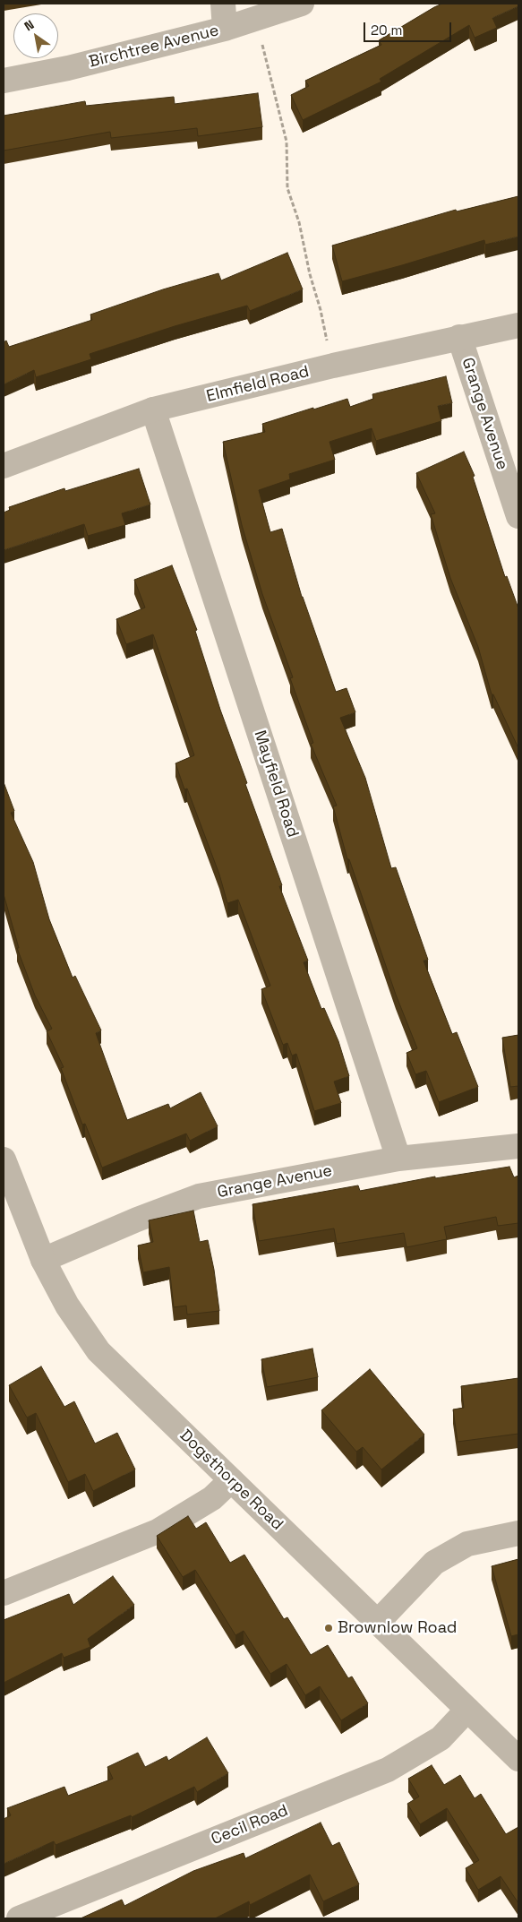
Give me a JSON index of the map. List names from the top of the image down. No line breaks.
{"streets":{"street":["Birchtree Avenue","Elmfield Road","Grange Avenue","Mayfield Road","Dogsthorpe Road","Cecil Road"]},"crossings":[["Elmfield Road","Grange Avenue"],["Elmfield Road","Mayfield Road"],["Grange Avenue","Mayfield Road"],["Grange Avenue","Dogsthorpe Road"],["Dogsthorpe Road","Cecil Road"]],"places":["Brownlow Road"],"scale_bar":"20 m","north":"top left"}
